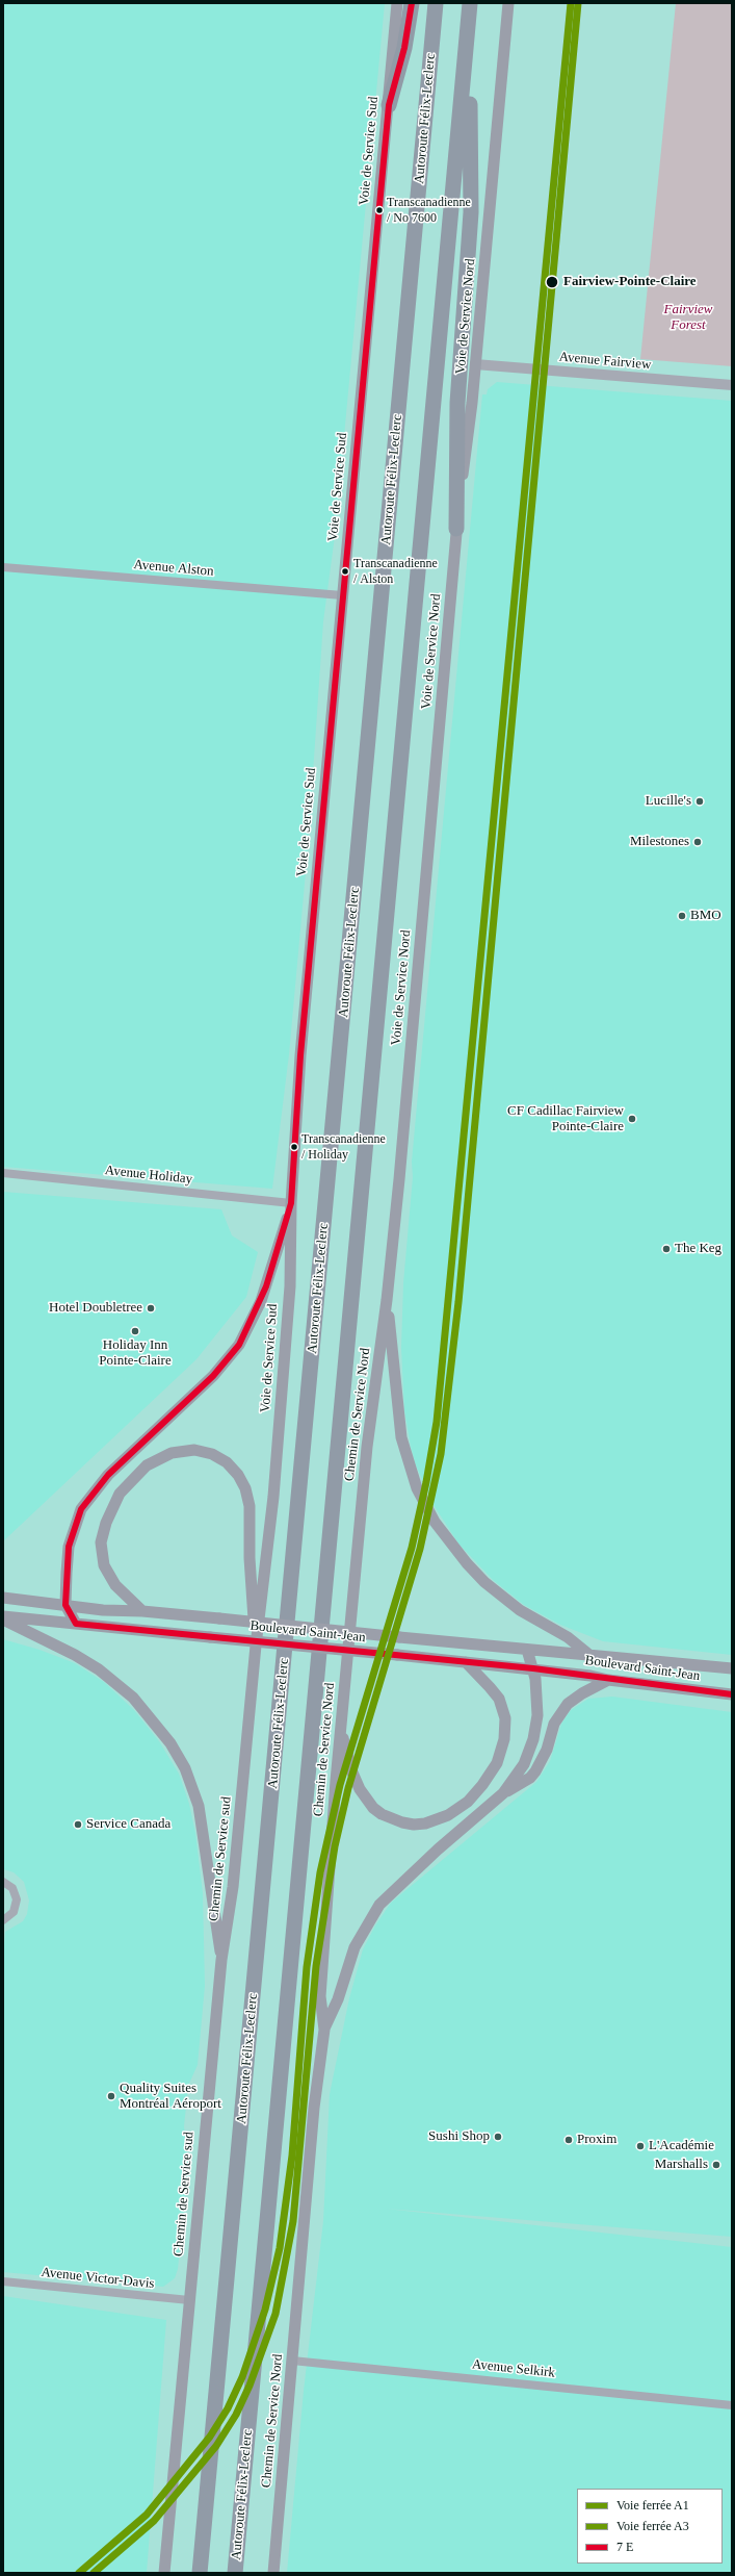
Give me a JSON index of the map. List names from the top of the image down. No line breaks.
{"streets":{"highway":["Autoroute Félix-Leclerc"],"main road":["Voie de Service Sud","Voie de Service Nord","Chemin de Service Nord","Boulevard Saint-Jean","Chemin de Service sud"],"street":["Avenue Fairview","Avenue Alston","Avenue Holiday","Avenue Victor-Davis","Avenue Selkirk"]},"crossings":[["Voie de Service Sud","Avenue Alston"],["Voie de Service Sud","Avenue Holiday"],["Voie de Service Sud","Chemin de Service sud"],["Voie de Service Nord","Avenue Fairview"],["Voie de Service Nord","Chemin de Service Nord"],["Chemin de Service Nord","Avenue Selkirk"],["Chemin de Service sud","Avenue Victor-Davis"]],"parks":["Fairview Forest"],"places":["Transcanadienne / No 7600","Fairview-Pointe-Claire","Transcanadienne / Alston","Lucille's","Milestones","BMO","CF Cadillac Fairview Pointe-Claire","Transcanadienne / Holiday","The Keg","Hotel Doubletree","Holiday Inn Pointe-Claire","Service Canada","Quality Suites Montréal Aéroport","Sushi Shop","Proxim","L'Académie","Marshalls"],"lines":["rail line A1","rail line A3"],"legend":["Voie ferrée A1","Voie ferrée A3","7 E"]}
